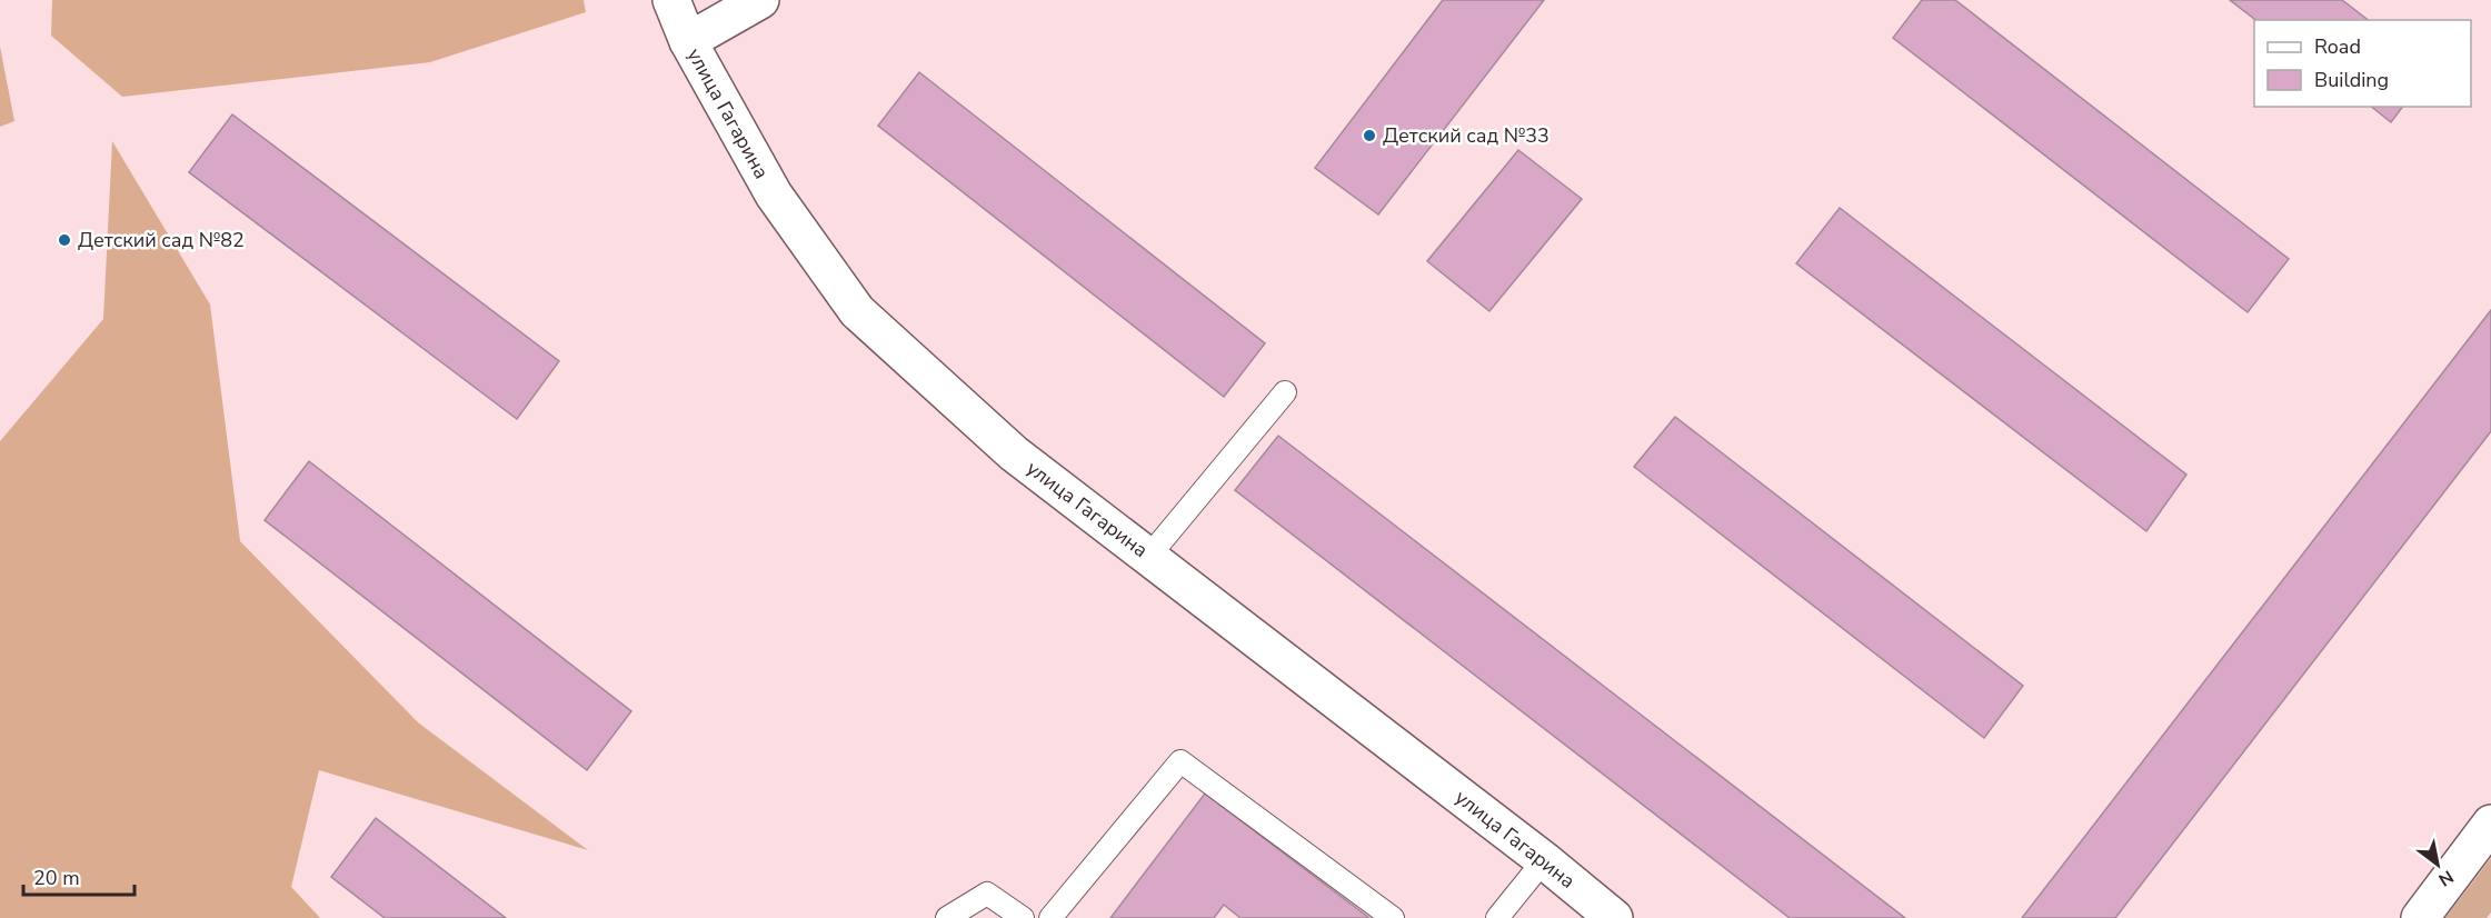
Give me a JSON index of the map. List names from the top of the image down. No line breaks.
{"streets":{"street":["улица Гагарина"]},"places":["Детский сад №33","Детский сад №82"],"legend":["Road","Building"],"scale_bar":"20 m","north":"bottom right"}
